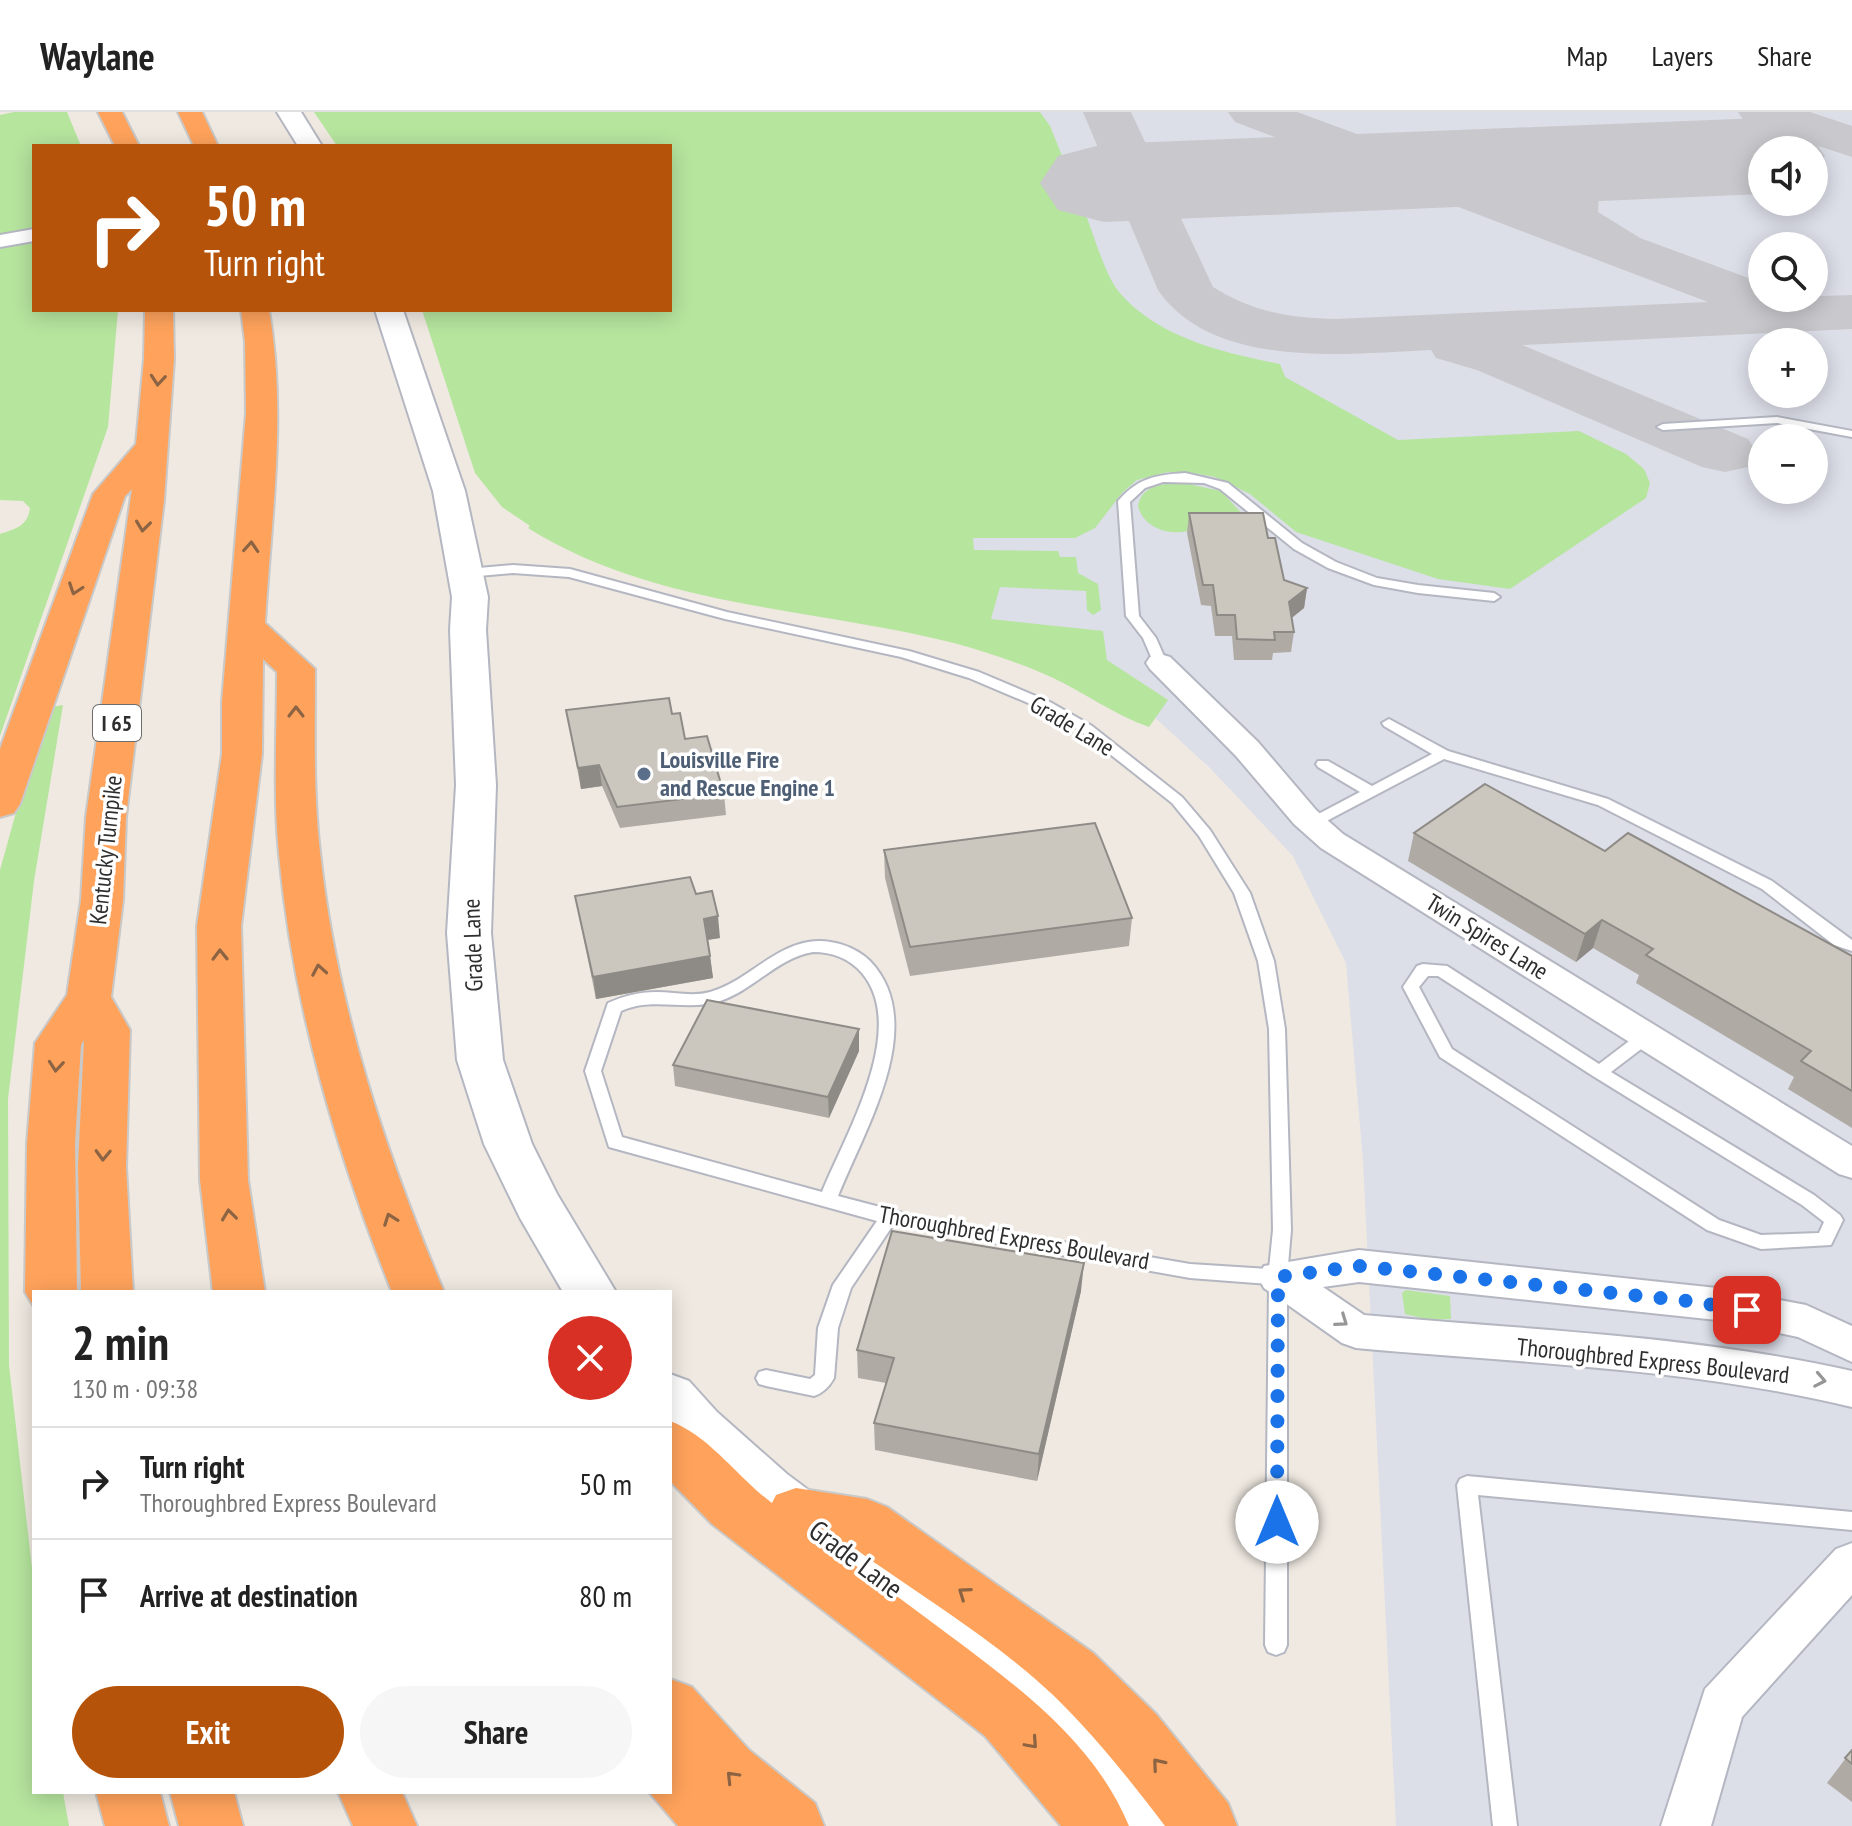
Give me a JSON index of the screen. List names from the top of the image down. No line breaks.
{"streets":{"highway":["I 65","Kentucky Turnpike"],"main road":["Grade Lane"],"street":["Twin Spires Lane","Thoroughbred Express Boulevard"]},"crossings":[["Grade Lane","Thoroughbred Express Boulevard"]],"places":["Louisville Fire and Rescue Engine 1"],"page":{"header":"Waylane","nav":["Map","Layers","Share"],"map_buttons":["+","−"],"turn":["50 m","Turn right"],"heading":["2 min","130 m · 09:38"],"list":[{"name":"Turn right","note":"Thoroughbred Express Boulevard","value":"50 m"},{"name":"Arrive at destination","value":"80 m"}],"buttons":["Exit","Share"]}}
